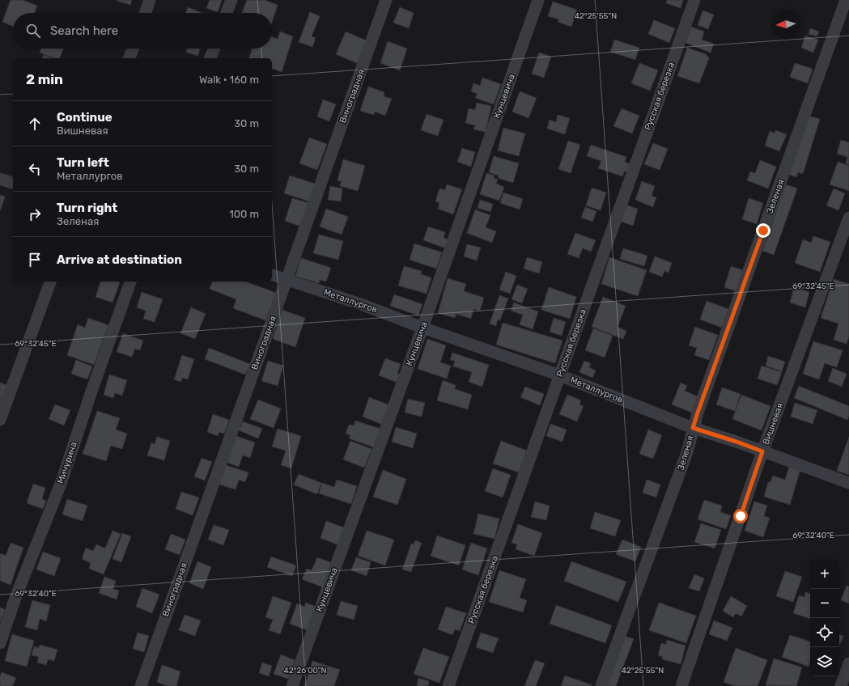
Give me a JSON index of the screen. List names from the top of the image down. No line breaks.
{"streets":{"street":["Виноградная","Кунцевича","Русская березка","Зеленая","Металлургов","Вишневая","Мичурина"]},"crossings":[["Виноградная","Металлургов"],["Кунцевича","Металлургов"],["Русская березка","Металлургов"],["Зеленая","Металлургов"],["Металлургов","Вишневая"]],"north":"left","page":{"search":"Search here","heading":["2 min","Walk · 160 m"],"list":[["Continue","Вишневая","30 m"],["Turn left","Металлургов","30 m"],["Turn right","Зеленая","100 m"],"Arrive at destination"],"map_buttons":["+","−"]},"coordinates":["42°25'55\"N","69°32'45\"E","69°32'40\"E","42°26'00\"N"]}
